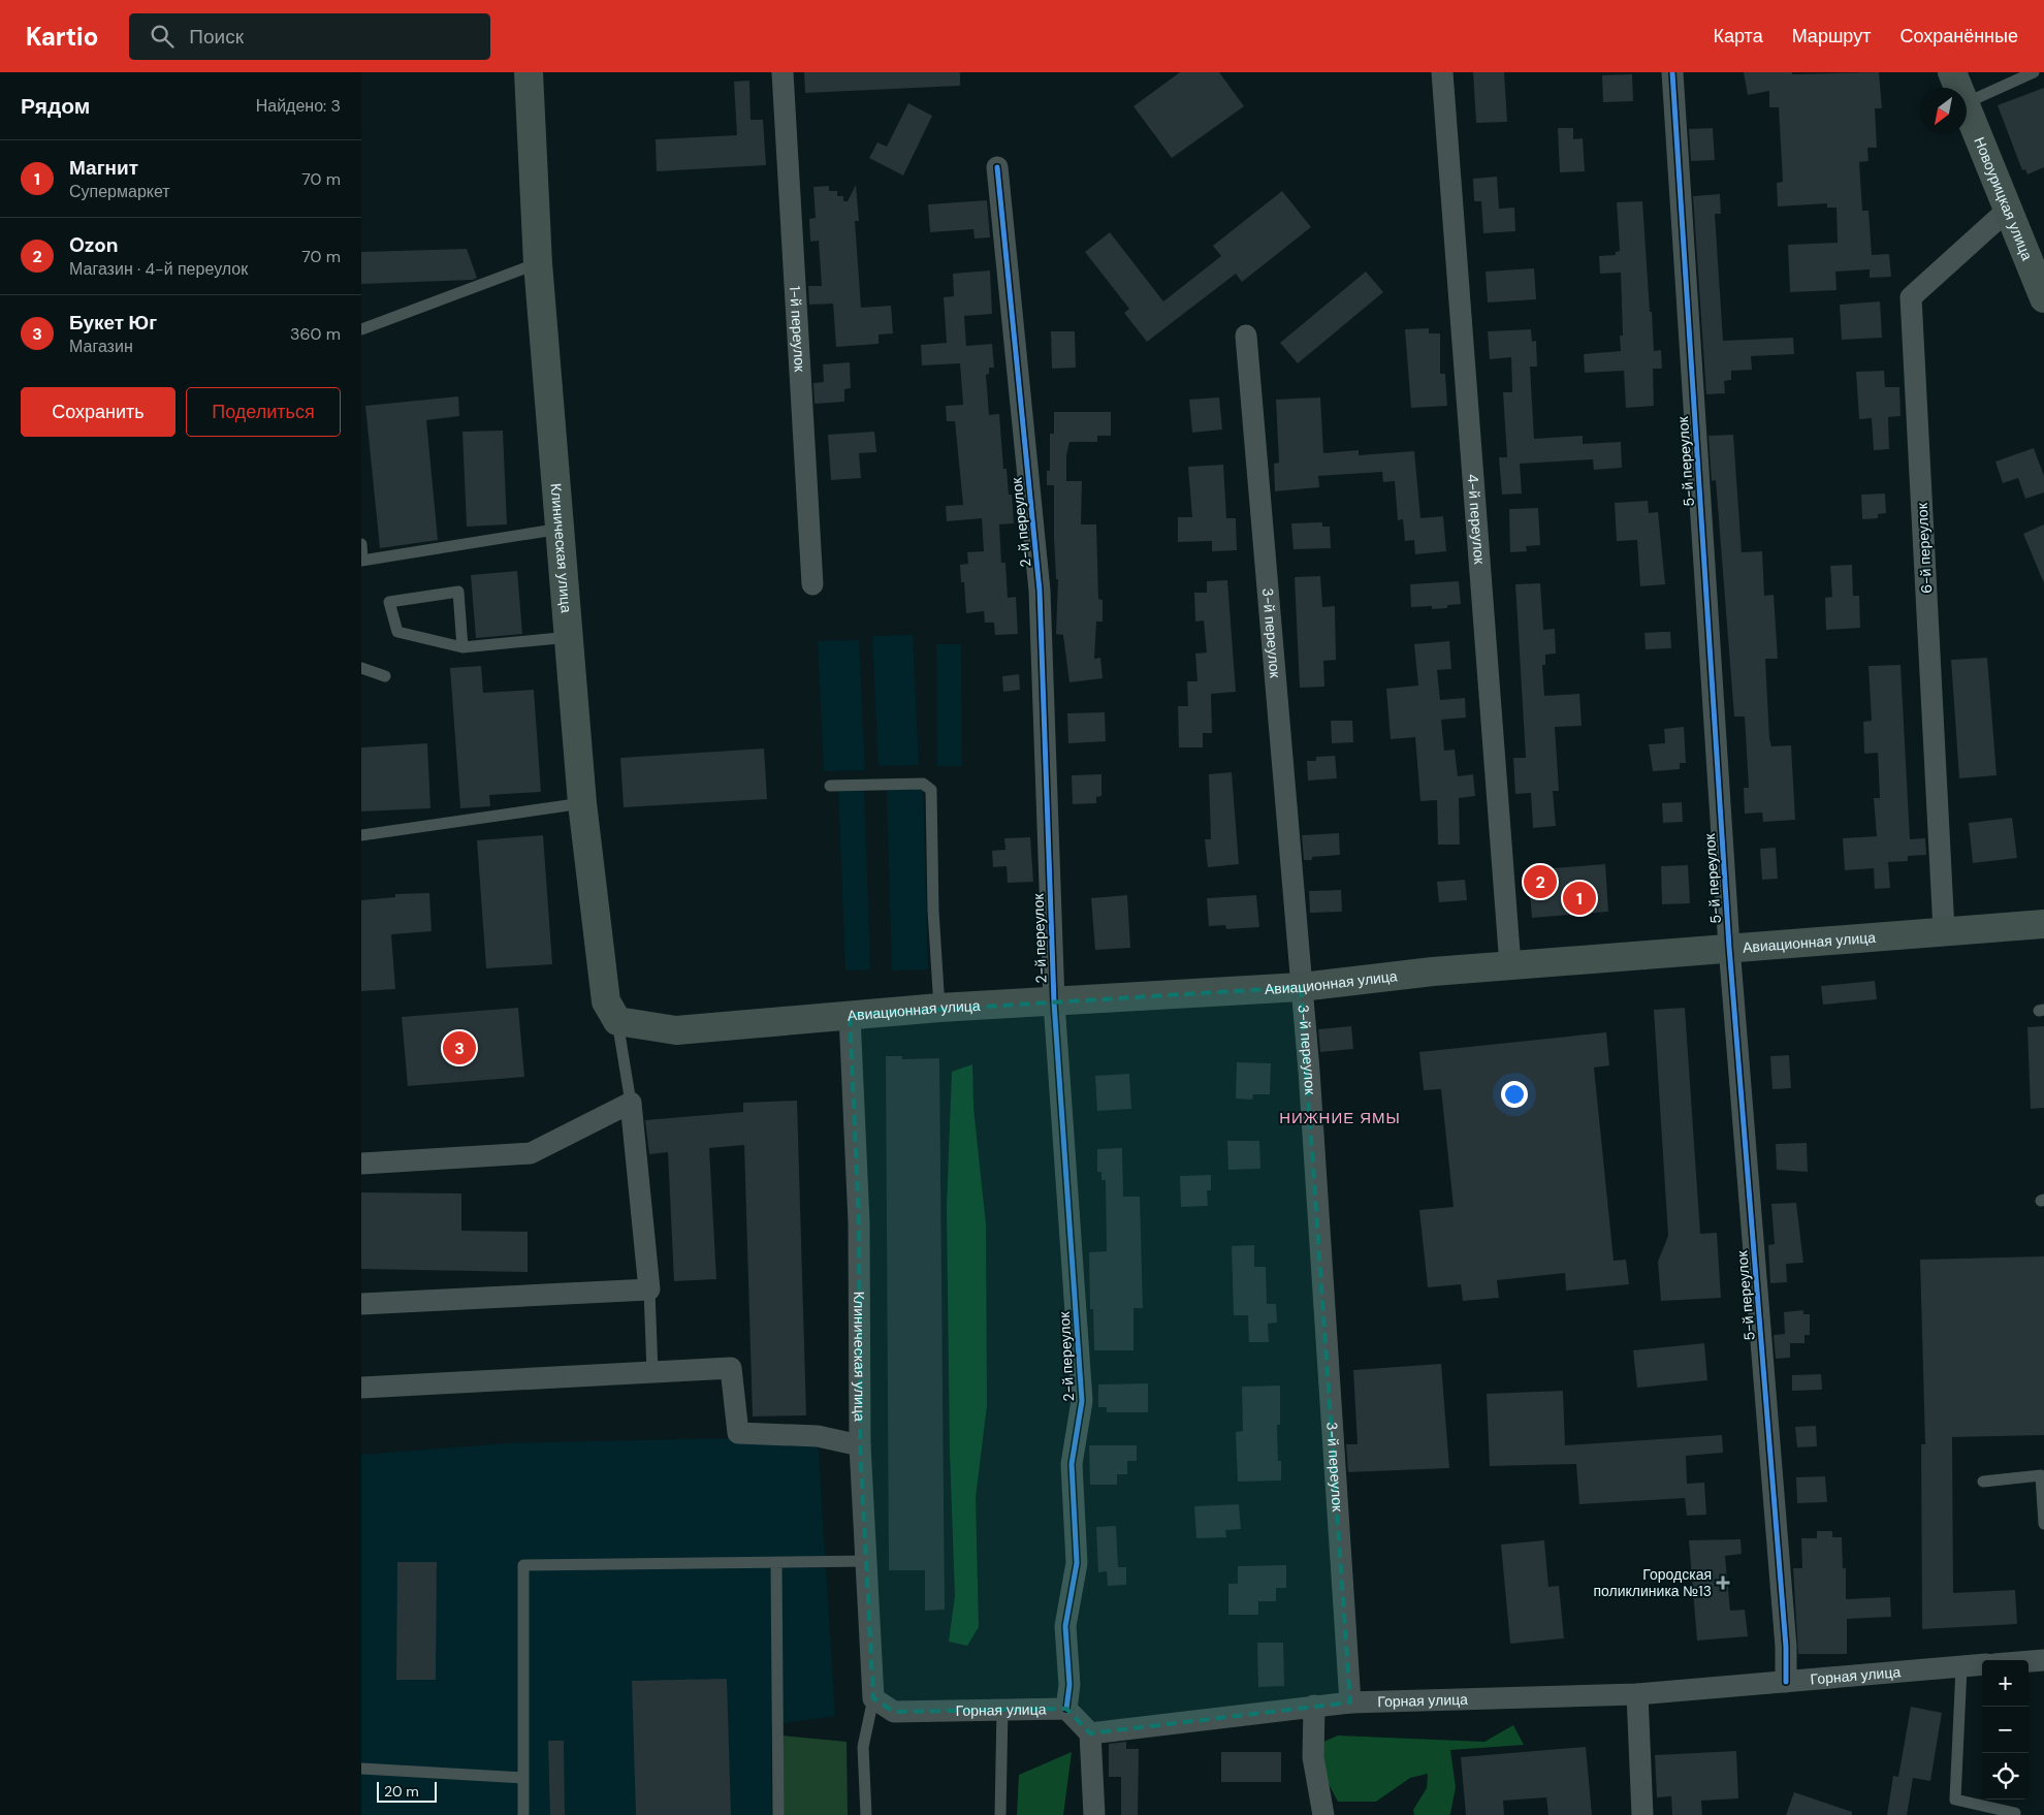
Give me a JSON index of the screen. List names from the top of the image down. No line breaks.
{"streets":{"main road":["Новоурицкая улица","Клиническая улица","Авиационная улица"],"street":["1-й переулок","5-й переулок","4-й переулок","2-й переулок","6-й переулок","3-й переулок","Горная улица"]},"crossings":[["Новоурицкая улица","6-й переулок"],["5-й переулок","Авиационная улица"],["5-й переулок","Горная улица"],["4-й переулок","Авиационная улица"],["2-й переулок","Авиационная улица"],["2-й переулок","Горная улица"],["Клиническая улица","Авиационная улица"],["Клиническая улица","Горная улица"],["6-й переулок","Авиационная улица"],["3-й переулок","Авиационная улица"],["3-й переулок","Горная улица"]],"districts":["НИЖНИЕ ЯМЫ"],"places":{"health":["Городская поликлиника №13"]},"scale_bar":"20 m","north":"bottom left","page":{"header":"Kartio","search":"Поиск","nav":["Карта","Маршрут","Сохранённые"],"heading":["Рядом","Найдено: 3"],"list":[{"mark":"1","name":"Магнит","note":"Супермаркет","value":"70 m"},{"mark":"2","name":"Ozon","note":"Магазин · 4-й переулок","value":"70 m"},{"mark":"3","name":"Букет Юг","note":"Магазин","value":"360 m"}],"buttons":["Сохранить","Поделиться"],"pins":["2","1","3"],"map_buttons":["+","−"],"scale":"20 m"}}
